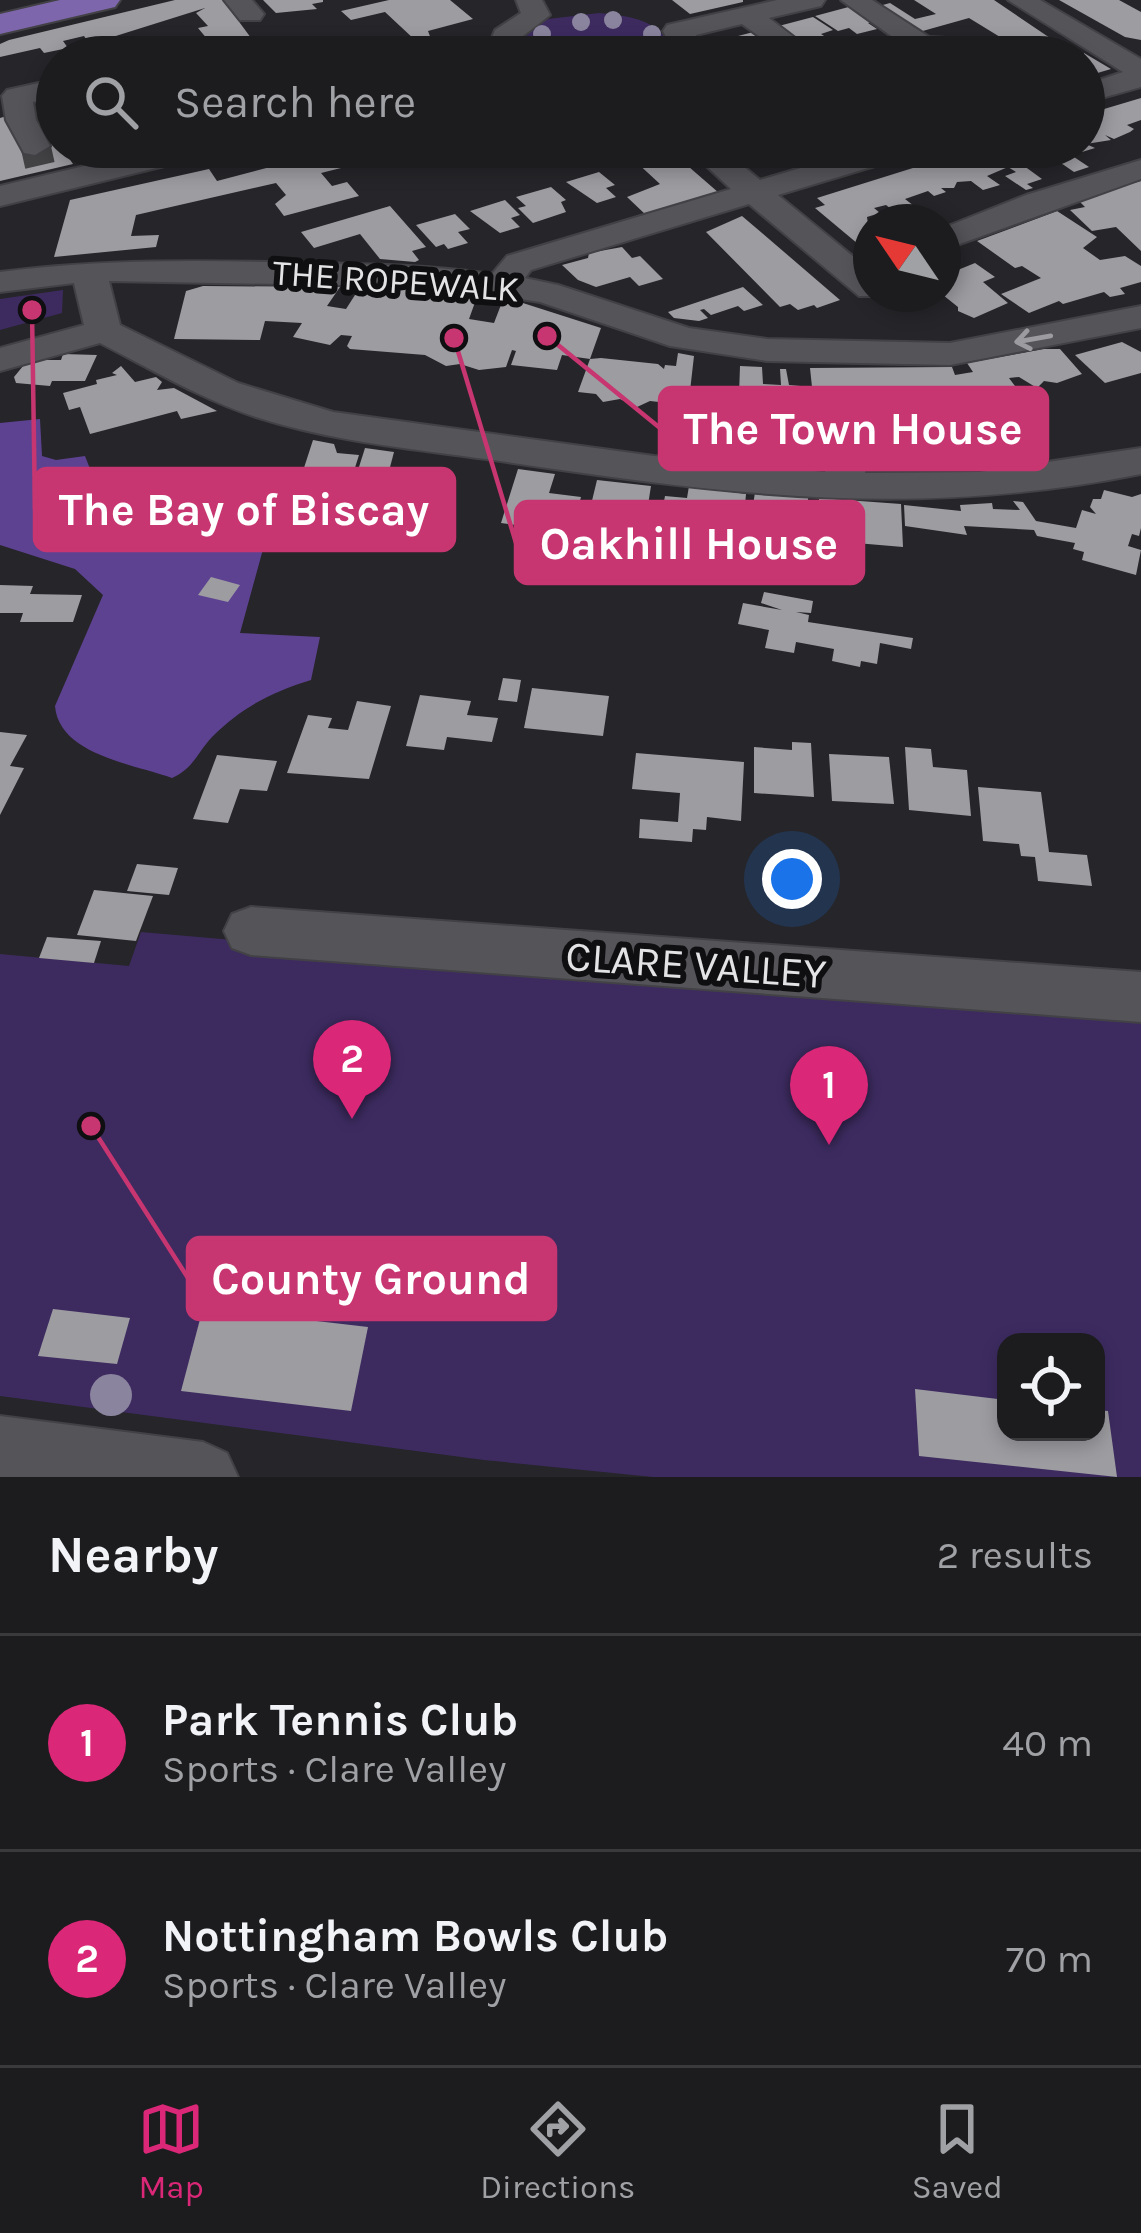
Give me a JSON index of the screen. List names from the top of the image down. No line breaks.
{"streets":{"street":["THE ROPEWALK","CLARE VALLEY"]},"places":["The Bay of Biscay","The Town House","Oakhill House","County Ground"],"north":"top left","page":{"search":"Search here","pins":["2","1"],"heading":["Nearby","2 results"],"list":[{"mark":"1","name":"Park Tennis Club","note":"Sports · Clare Valley","value":"40 m"},{"mark":"2","name":"Nottingham Bowls Club","note":"Sports · Clare Valley","value":"70 m"}],"nav":["Map","Directions","Saved"]}}
